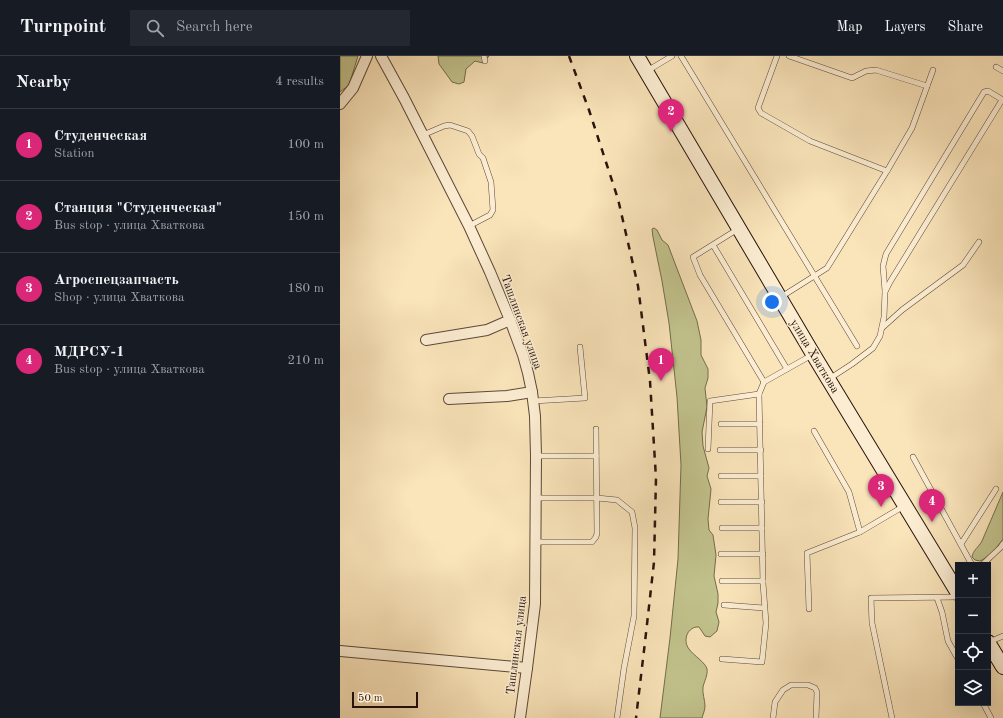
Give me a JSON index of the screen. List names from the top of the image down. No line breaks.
{"streets":{"main road":["улица Хваткова"],"street":["Ташлинская улица"]},"scale_bar":"50 m","page":{"header":"Turnpoint","search":"Search here","nav":["Map","Layers","Share"],"heading":["Nearby","4 results"],"pins":["2","1","3","4"],"list":[{"mark":"1","name":"Студенческая","note":"Station","value":"100 m"},{"mark":"2","name":"Станция \"Студенческая\"","note":"Bus stop · улица Хваткова","value":"150 m"},{"mark":"3","name":"Агроспецзапчасть","note":"Shop · улица Хваткова","value":"180 m"},{"mark":"4","name":"МДРСУ-1","note":"Bus stop · улица Хваткова","value":"210 m"}],"map_buttons":["+","−"],"scale":"50 m"}}
